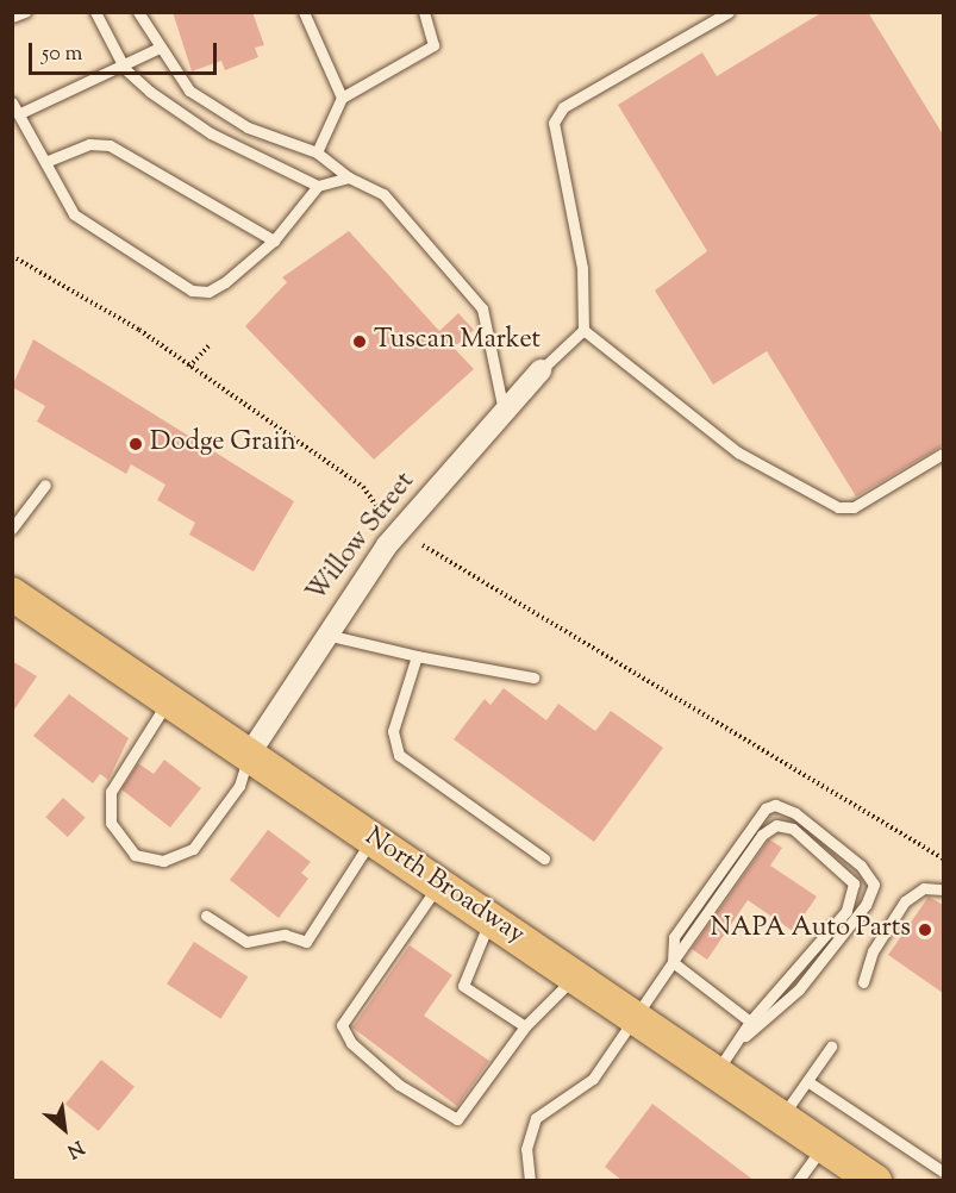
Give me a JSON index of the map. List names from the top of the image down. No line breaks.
{"streets":{"main road":["North Broadway"],"street":["Willow Street"]},"crossings":[["Willow Street","North Broadway"]],"places":["Tuscan Market","Dodge Grain","NAPA Auto Parts"],"scale_bar":"50 m","north":"bottom right"}
